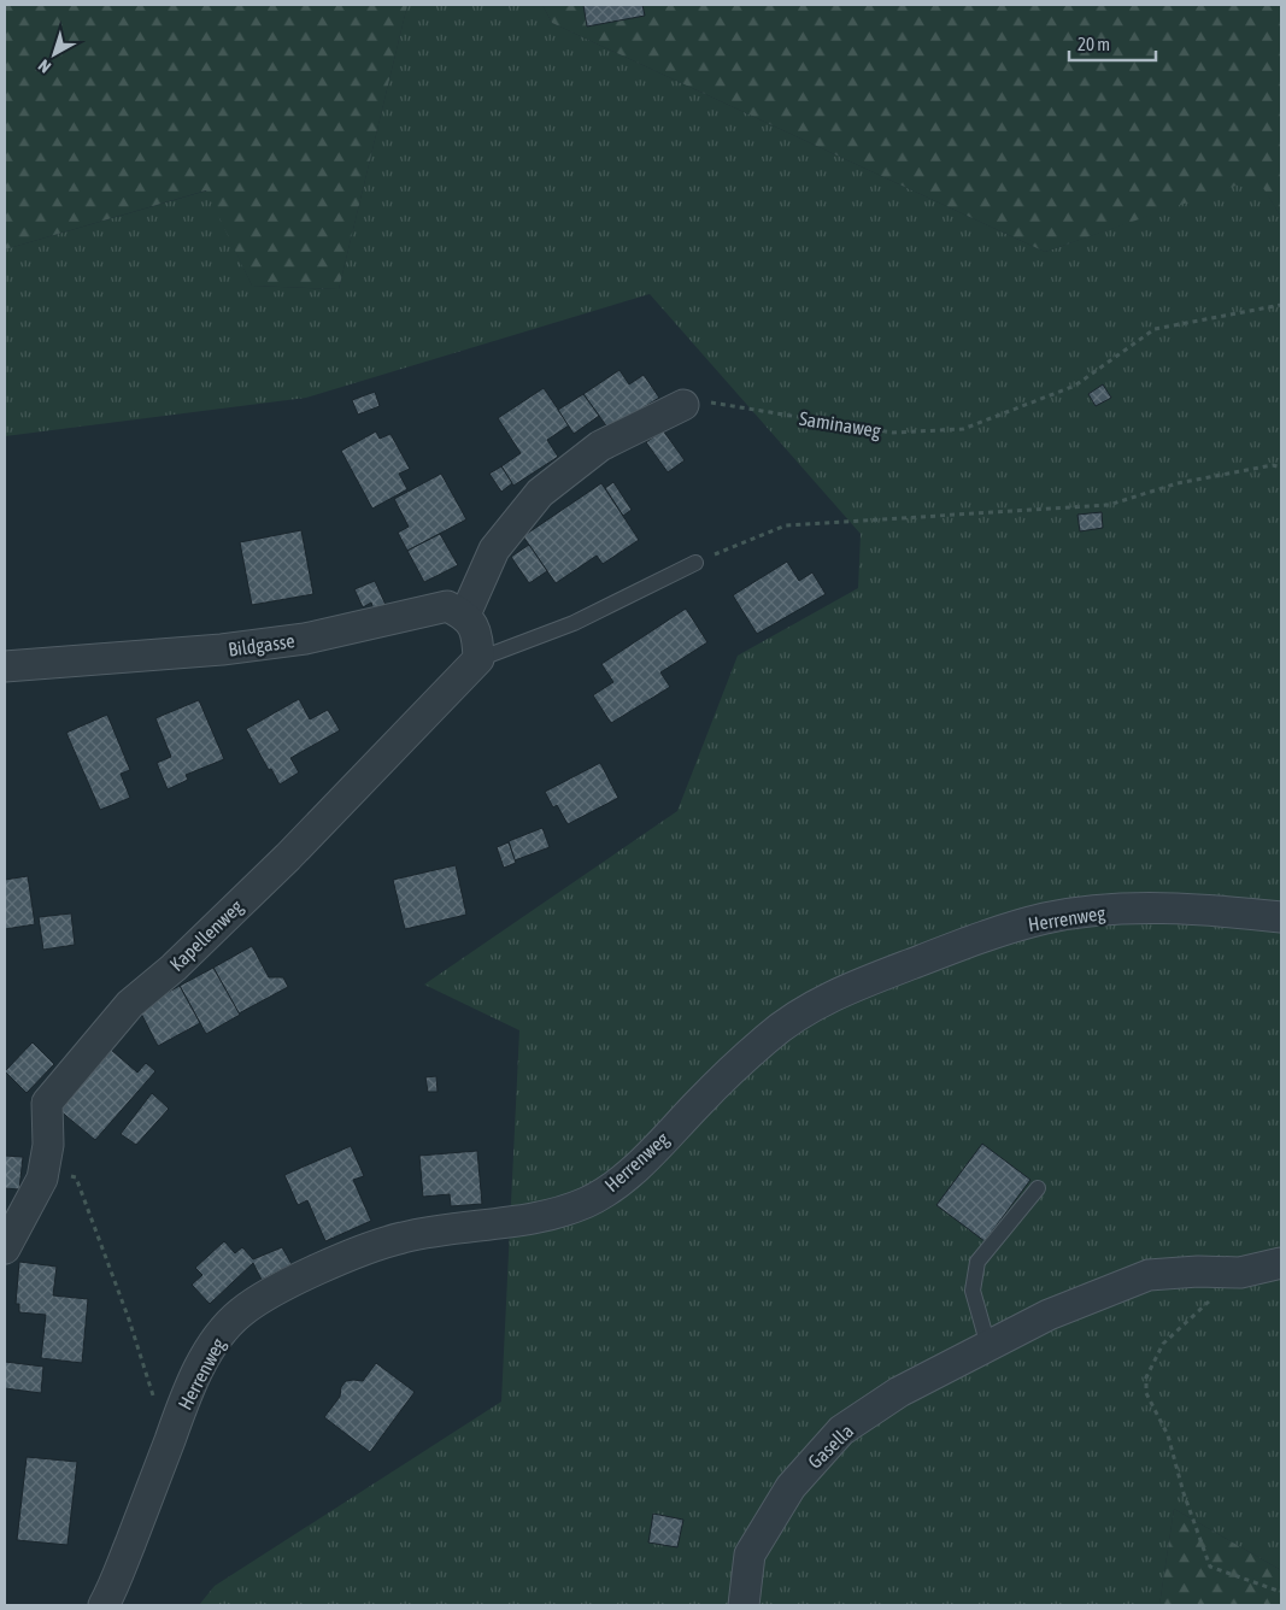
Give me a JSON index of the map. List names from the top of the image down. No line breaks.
{"streets":{"street":["Bildgasse","Herrenweg","Kapellenweg","Gasella"],"path":["Saminaweg"]},"scale_bar":"20 m","north":"bottom left"}
